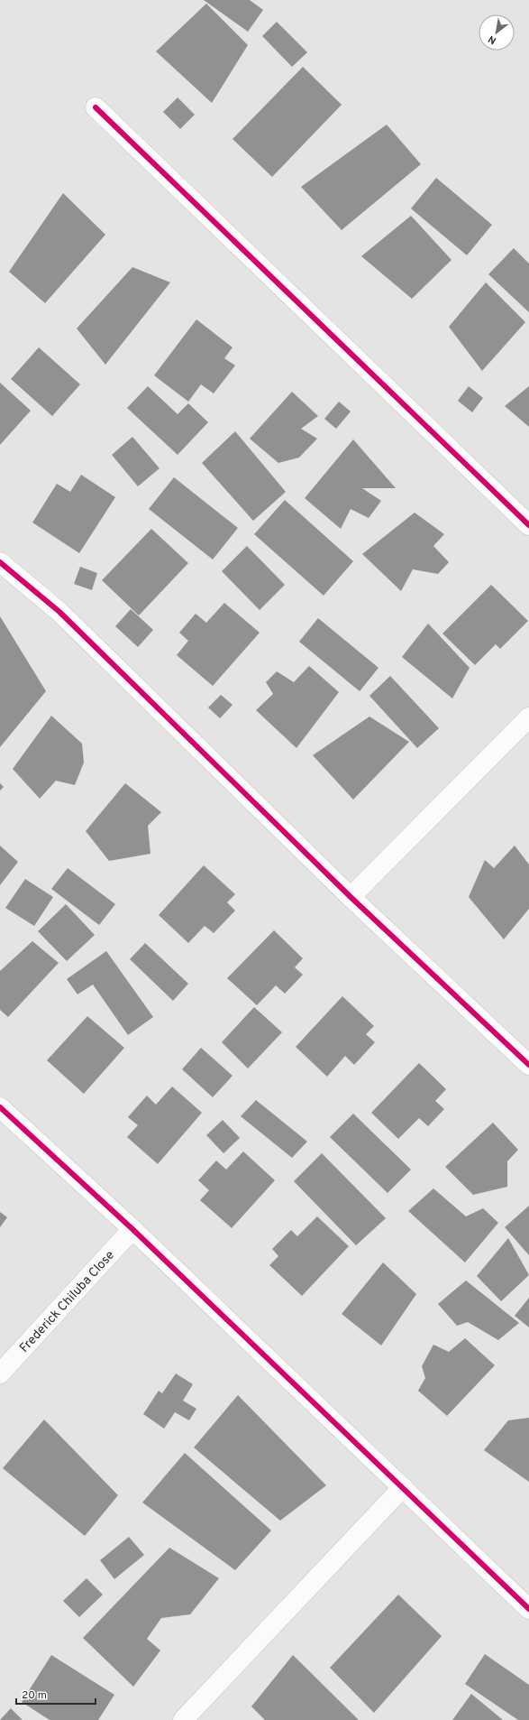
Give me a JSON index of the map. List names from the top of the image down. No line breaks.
{"streets":{"street":["Frederick Chiluba Close"]},"scale_bar":"20 m","north":"bottom left"}
